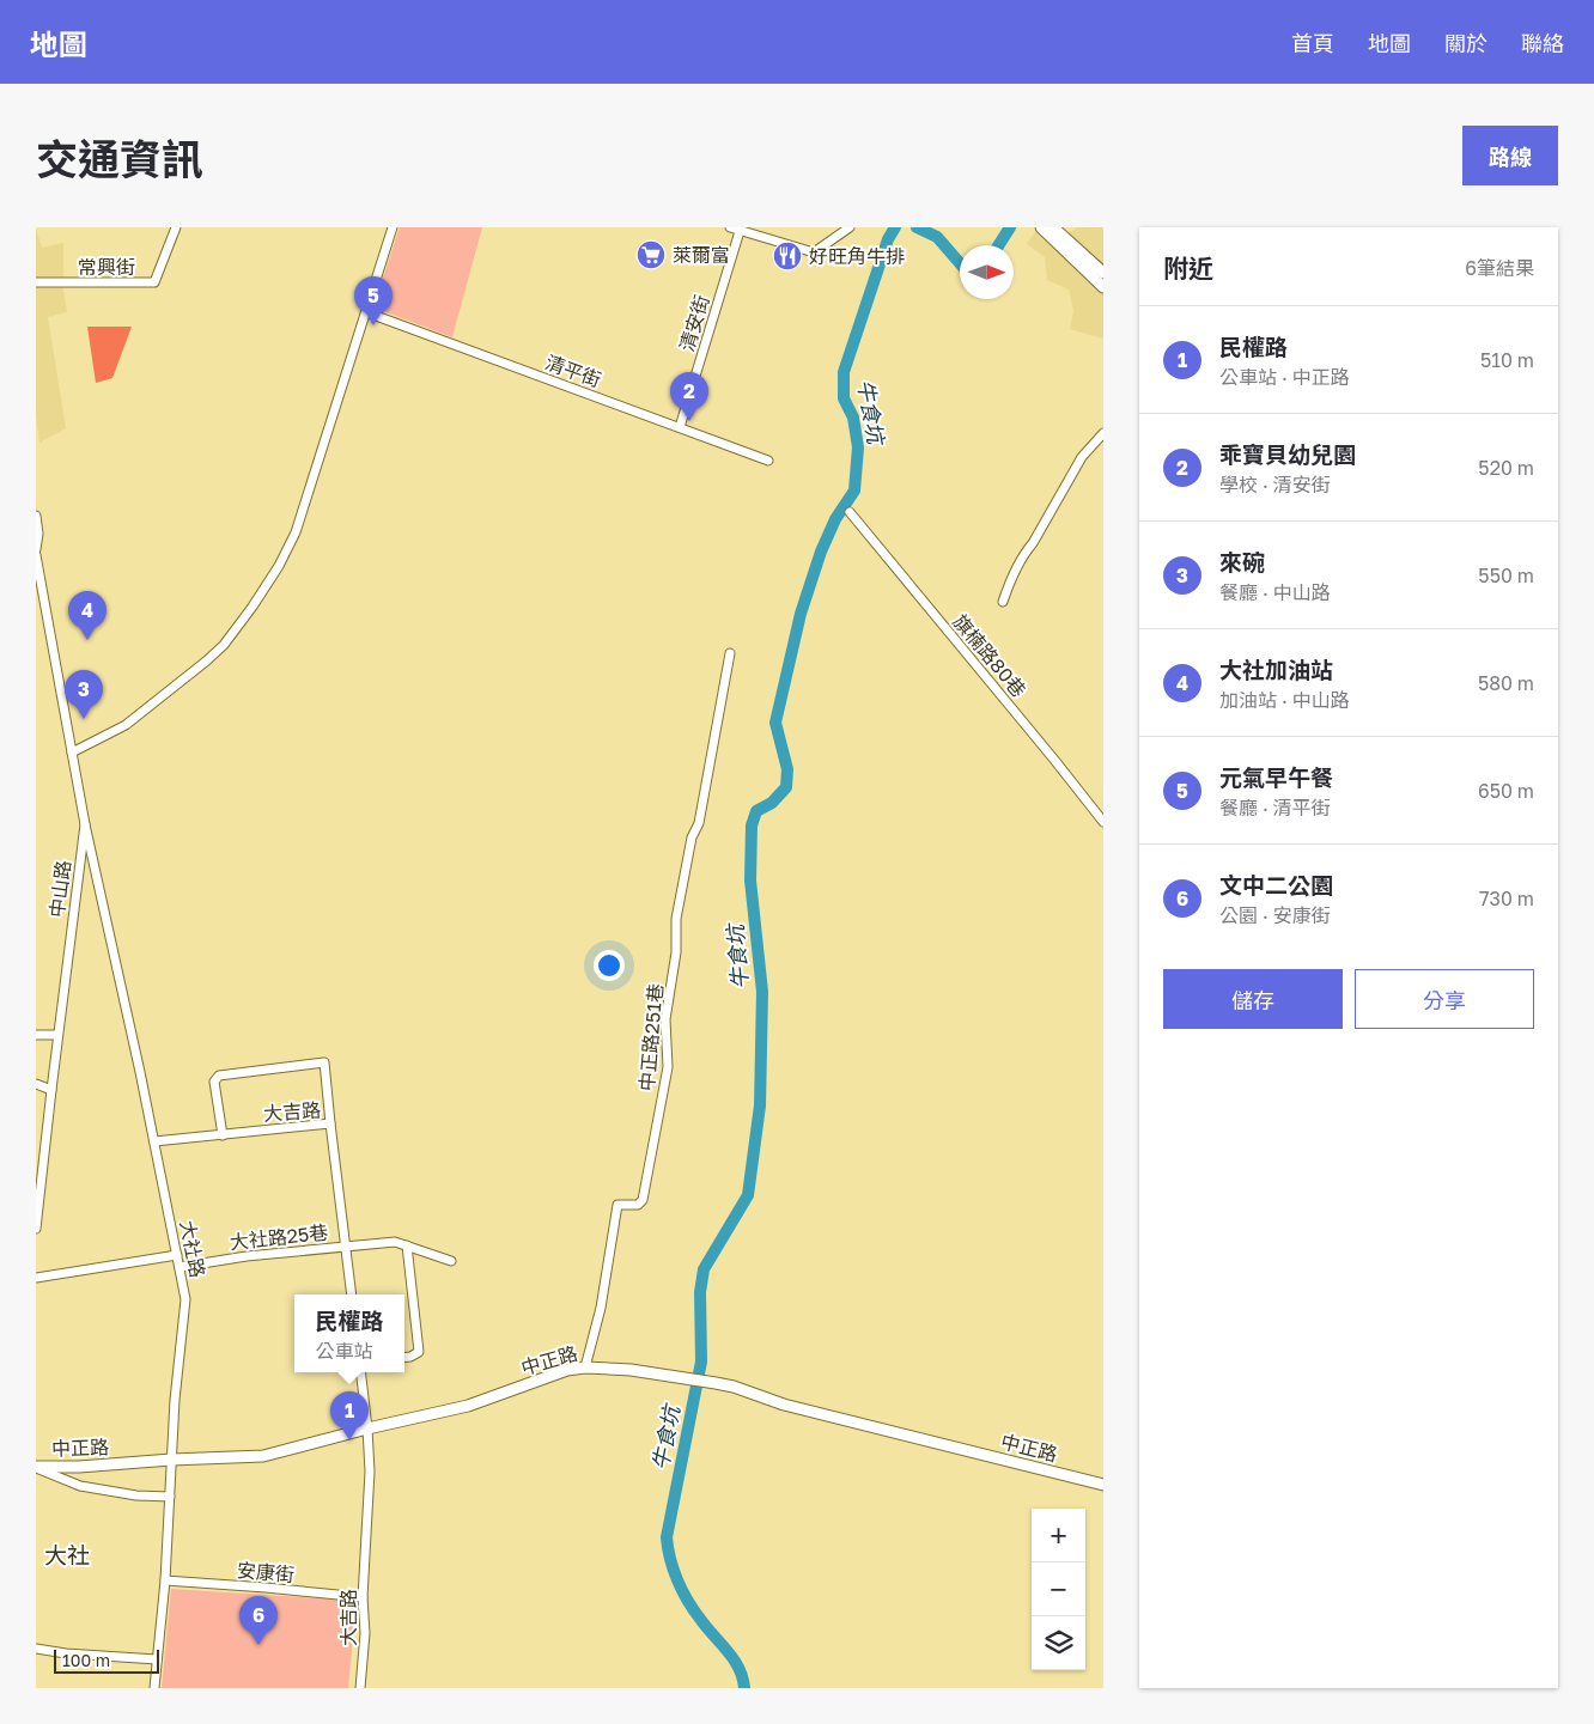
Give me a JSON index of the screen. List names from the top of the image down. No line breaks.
{"streets":{"main road":["中正路"],"street":["常興街","清安街","清平街","旗楠路80巷","中山路","中正路251巷","大吉路","大社路25巷","大社路","安康街"]},"crossings":[["清安街","清平街"],["中山路","大社路"],["中正路251巷","中正路"],["大吉路","大社路25巷"],["大吉路","大社路"],["大吉路","中正路"],["大吉路","安康街"],["大社路25巷","大社路"],["大社路","中正路"],["大社路","安康街"]],"districts":["大社"],"water":["牛食坑"],"places":{"supermarket":["萊爾富"],"restaurant":["好旺角牛排"]},"scale_bar":"100 m","north":"right","page":{"header":"地圖","nav":["首頁","地圖","關於","聯絡"],"title":"交通資訊","buttons":["路線",["儲存","分享"]],"heading":["附近","6筆結果"],"pins":["5","2","4","3","1","6"],"list":[{"mark":"1","name":"民權路","note":"公車站 · 中正路","value":"510 m"},{"mark":"2","name":"乖寶貝幼兒園","note":"學校 · 清安街","value":"520 m"},{"mark":"3","name":"來碗","note":"餐廳 · 中山路","value":"550 m"},{"mark":"4","name":"大社加油站","note":"加油站 · 中山路","value":"580 m"},{"mark":"5","name":"元氣早午餐","note":"餐廳 · 清平街","value":"650 m"},{"mark":"6","name":"文中二公園","note":"公園 · 安康街","value":"730 m"}],"popup":["民權路","公車站"],"map_buttons":["+","−"],"scale":"100 m"}}
